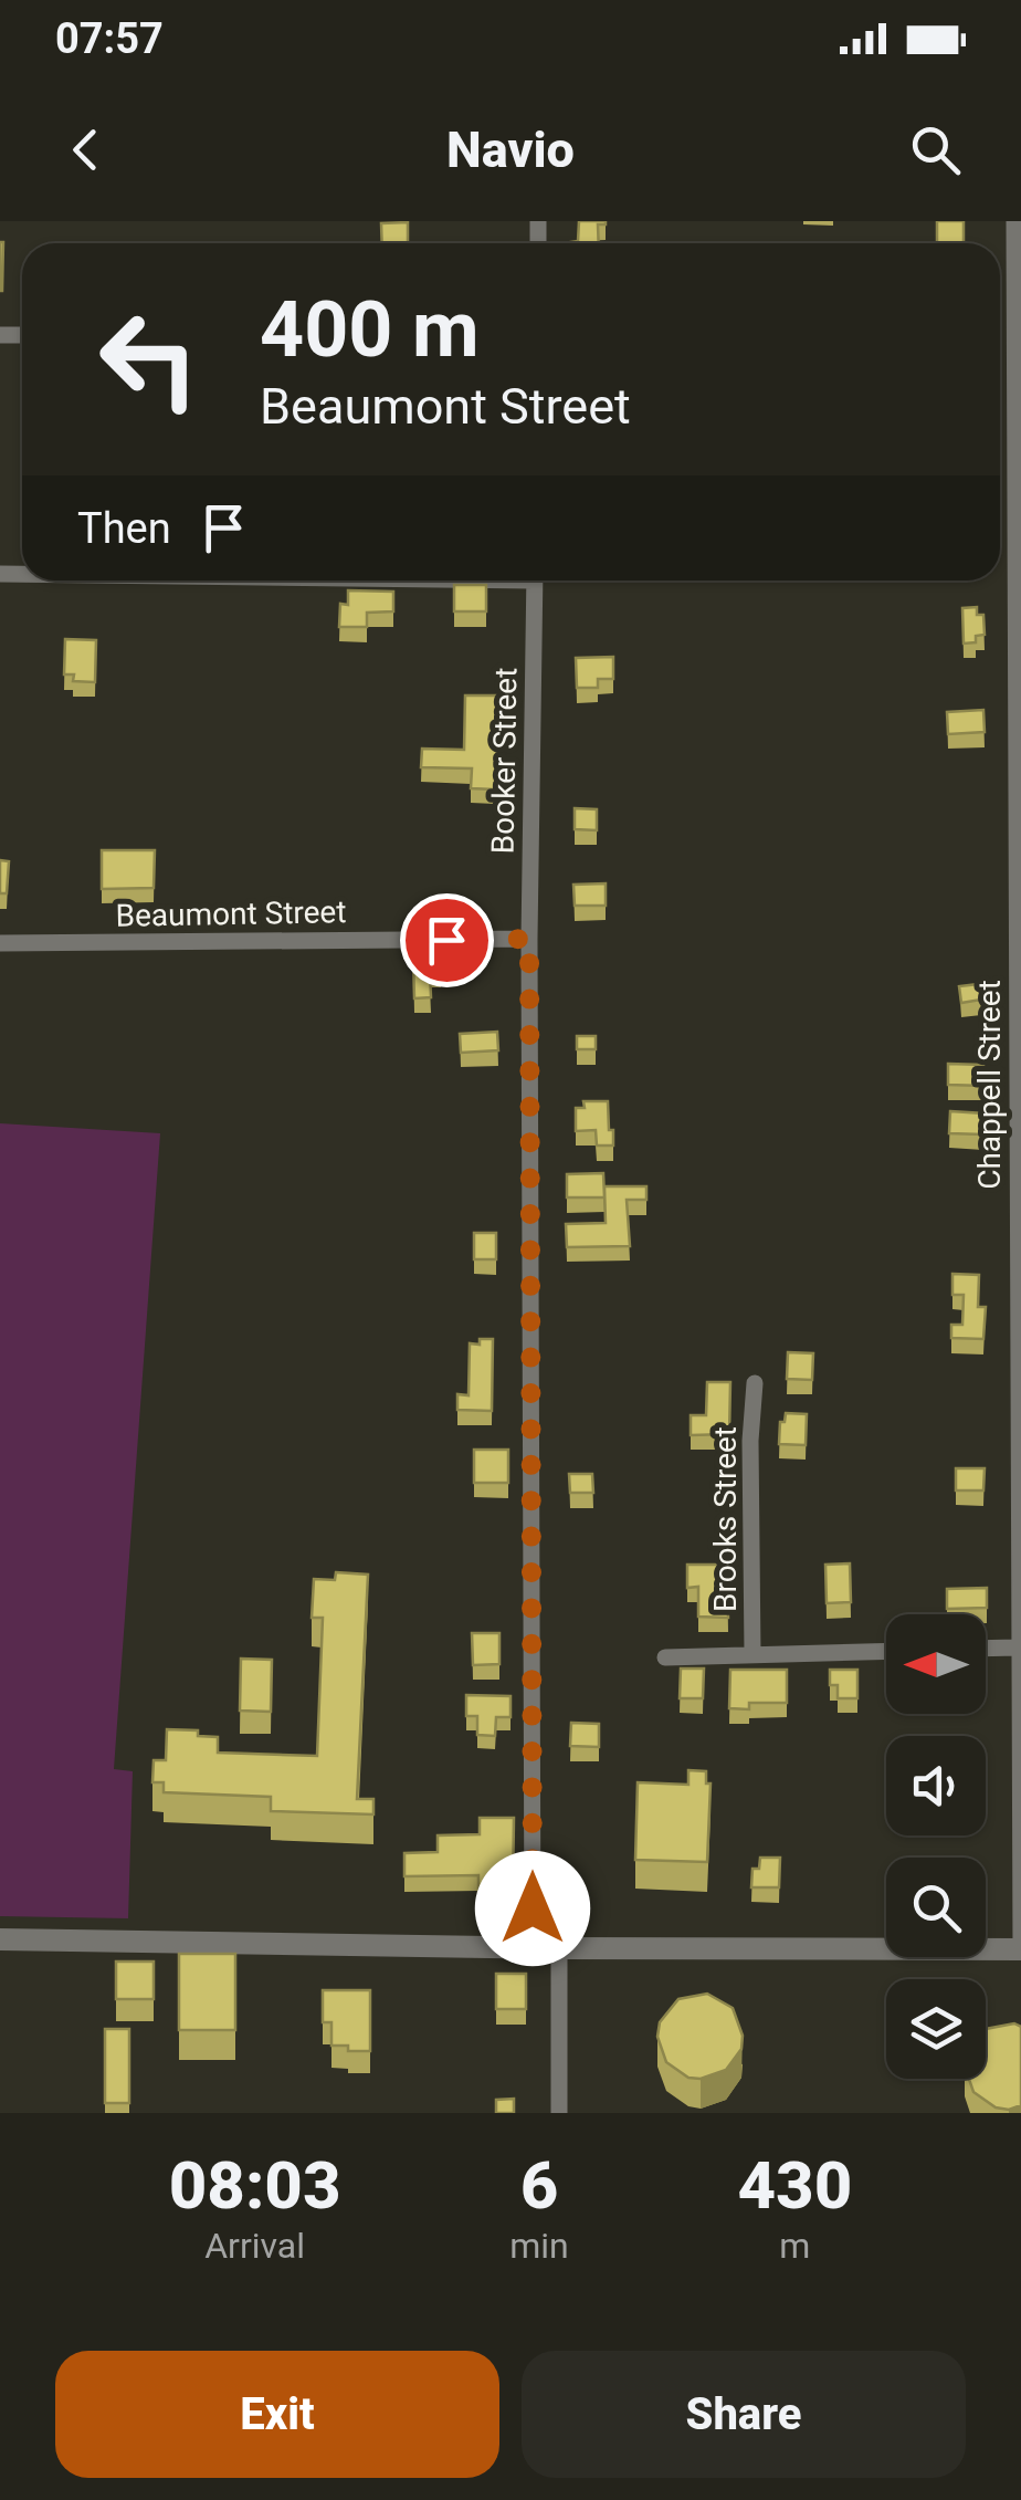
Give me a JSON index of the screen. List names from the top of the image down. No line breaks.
{"streets":{"street":["Booker Street","Beaumont Street","Chappell Street","Brooks Street"]},"crossings":[["Booker Street","Beaumont Street"]],"north":"left","page":{"status":"07:57","header":"Navio","turn":["400 m","Beaumont Street"],"then":"Then","eta":["08:03","Arrival","6","min","430","m"],"buttons":["Exit","Share"]}}
